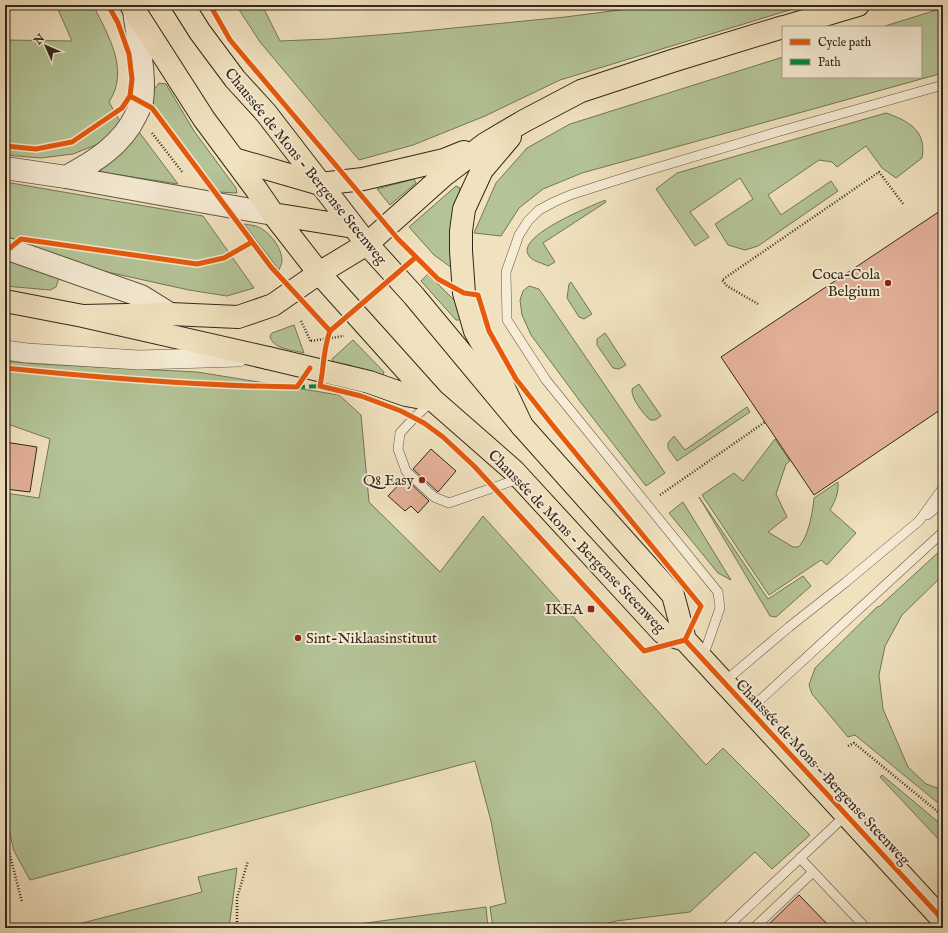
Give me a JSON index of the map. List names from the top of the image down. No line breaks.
{"streets":{"main road":["Chaussée de Mons - Bergense Steenweg"]},"places":{"other":["Coca-Cola Belgium","Q8 Easy","Sint-Niklaasinstituut"],"transit":["IKEA"]},"legend":["Cycle path","Path"],"north":"top left"}
